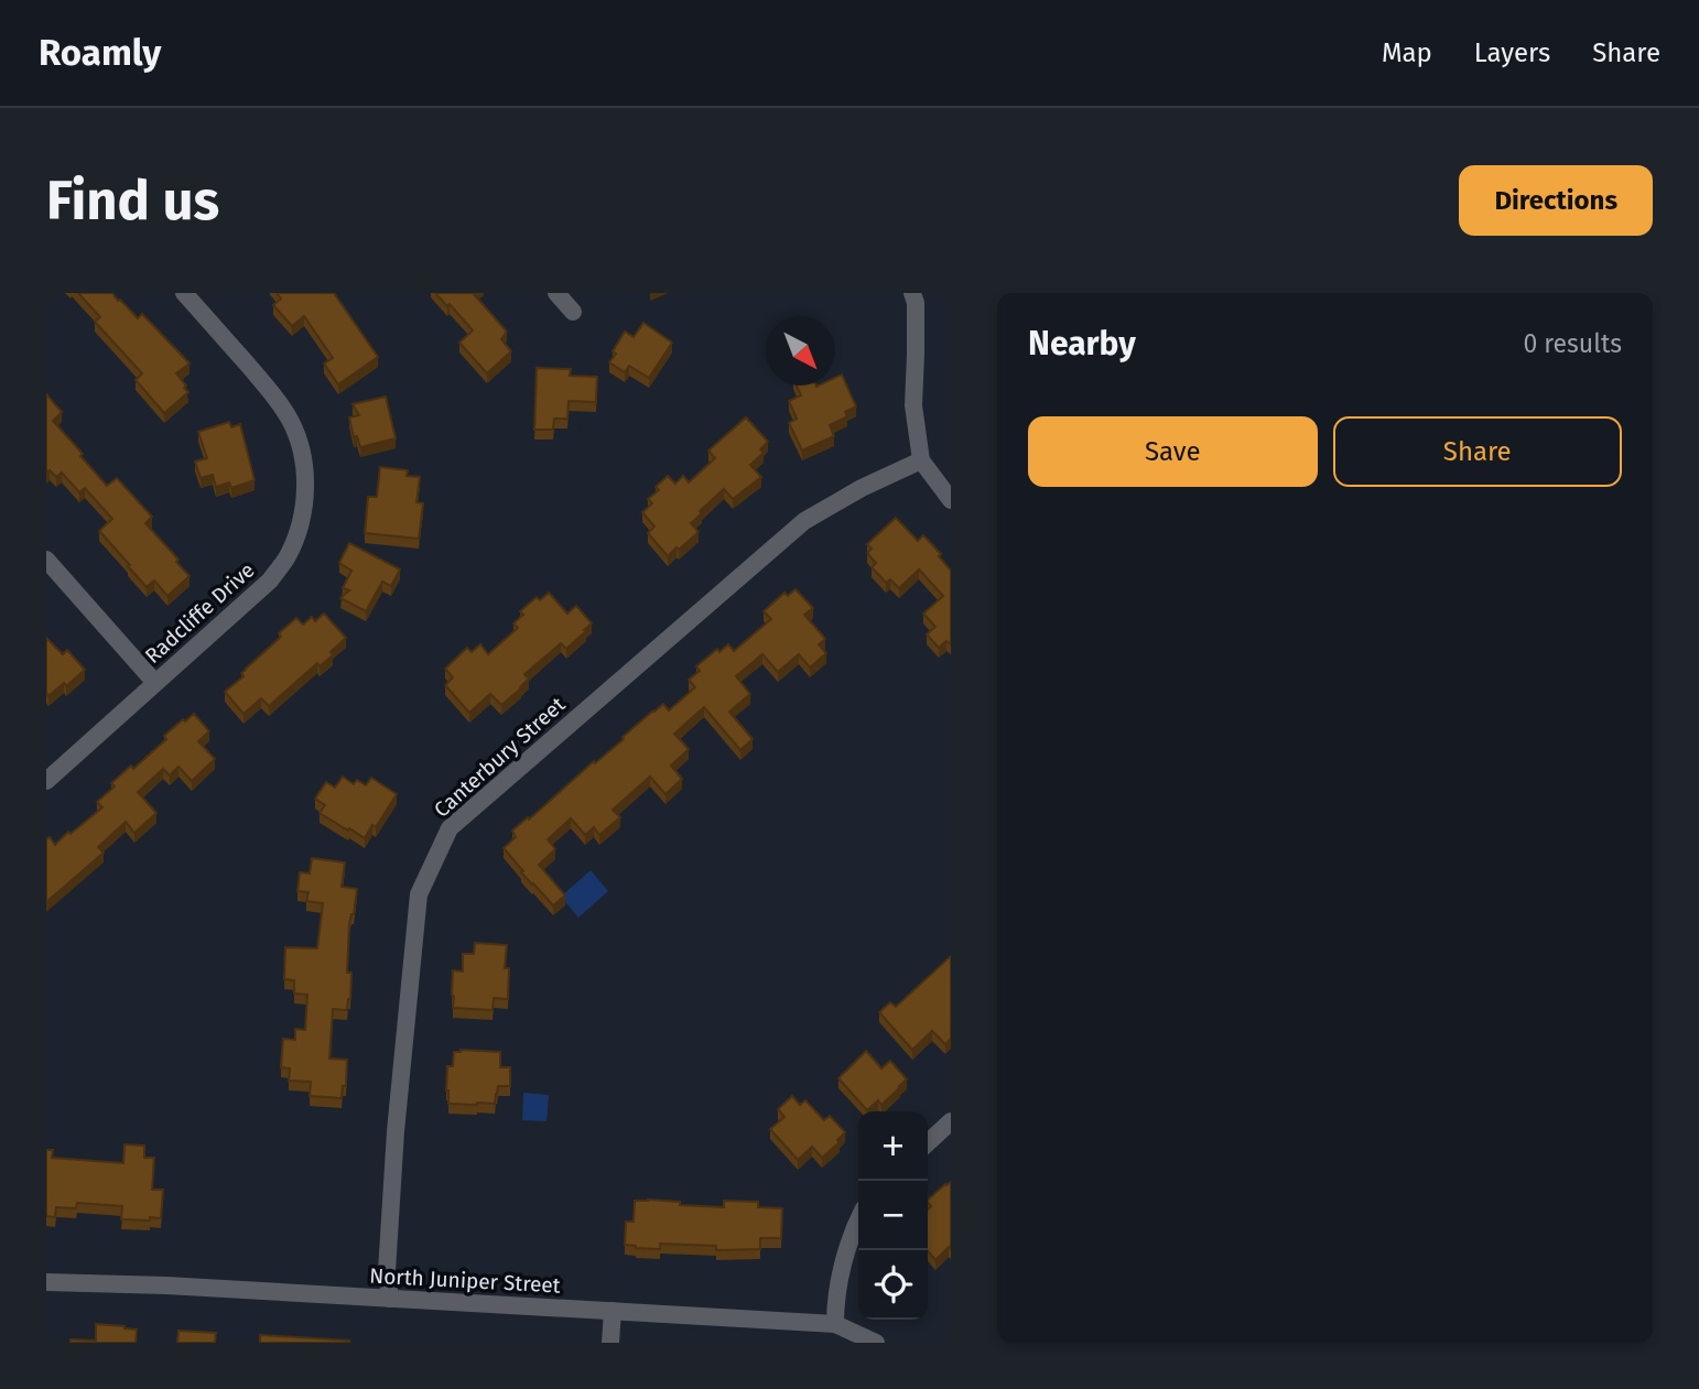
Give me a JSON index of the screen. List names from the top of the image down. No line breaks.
{"streets":{"street":["Radcliffe Drive","Canterbury Street","North Juniper Street"]},"crossings":[["Canterbury Street","North Juniper Street"]],"north":"bottom right","page":{"header":"Roamly","nav":["Map","Layers","Share"],"buttons":["Directions",["Save","Share"]],"title":"Find us","heading":["Nearby","0 results"],"map_buttons":["+","−"]}}
